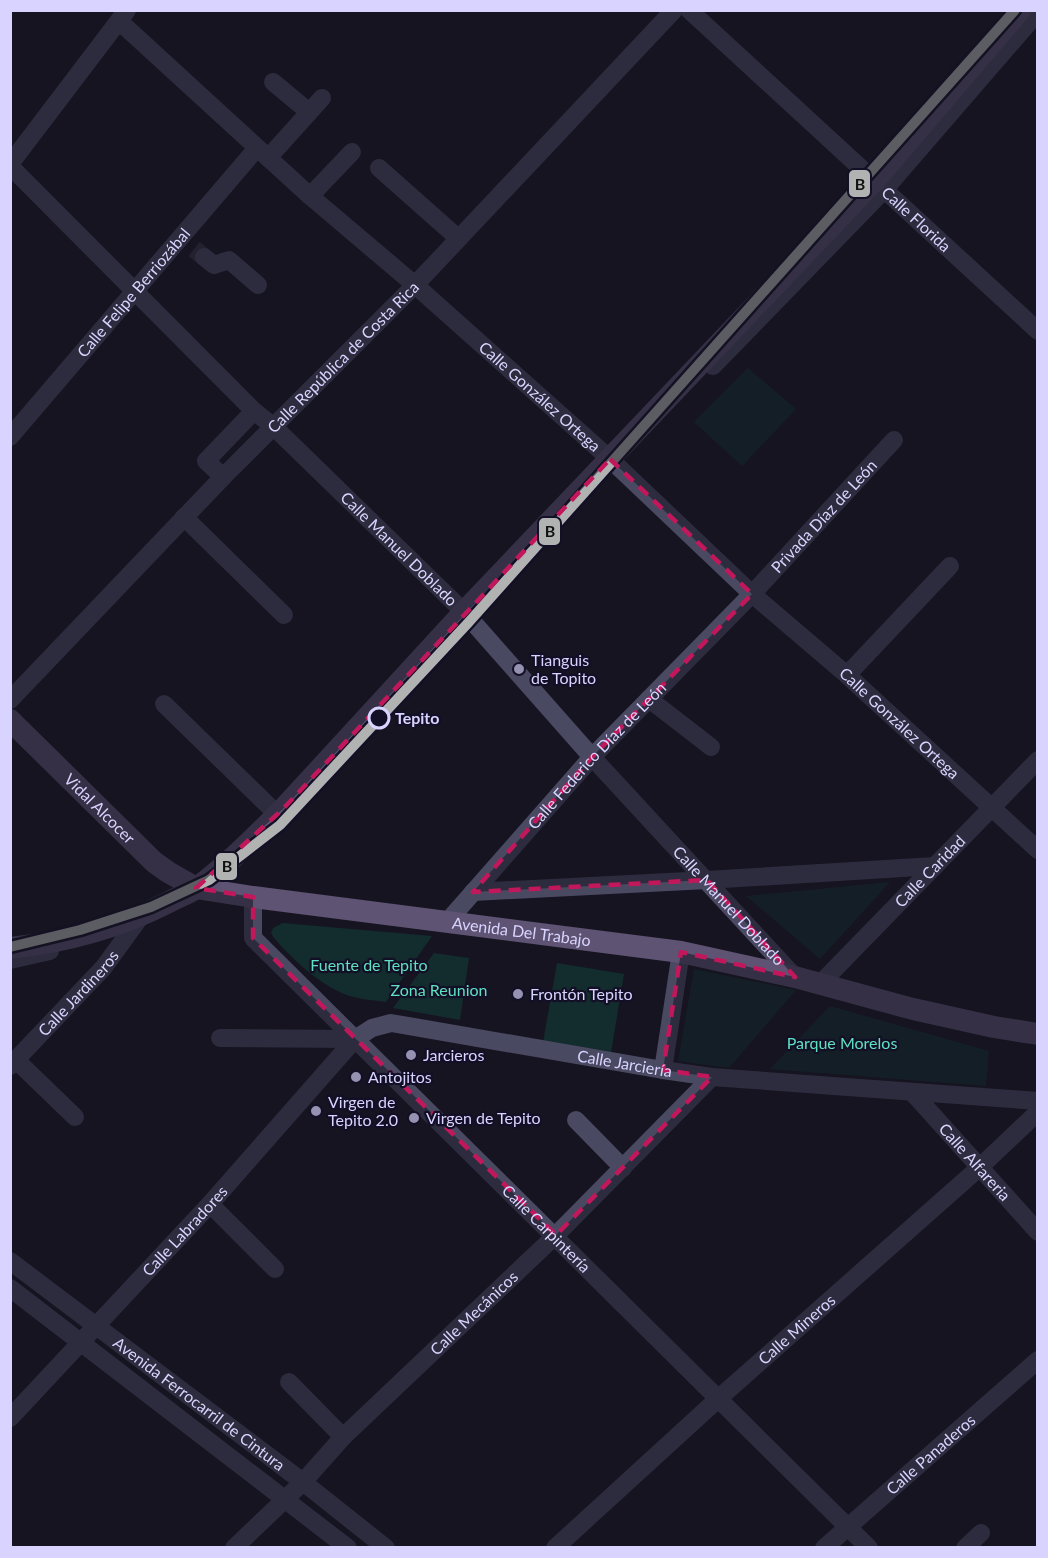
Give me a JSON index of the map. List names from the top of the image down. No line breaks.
{"streets":{"main road":["Vidal Alcocer","Avenida Del Trabajo"],"street":["Calle Florida","Calle Felipe Berriozábal","Calle República de Costa Rica","Calle González Ortega","Privada Díaz de León","Calle Manuel Doblado","Calle Federico Díaz de León","Calle Caridad","Calle Jardineros","Calle Jarciería","Calle Alfareria","Calle Carpintería","Calle Labradores","Calle Mecánicos","Calle Mineros","Avenida Ferrocarril de Cintura","Calle Panaderos"]},"crossings":[["Calle Felipe Berriozábal","Calle González Ortega"],["Calle Felipe Berriozábal","Calle Manuel Doblado"],["Calle República de Costa Rica","Calle González Ortega"],["Calle República de Costa Rica","Calle Manuel Doblado"],["Calle González Ortega","Privada Díaz de León"],["Calle González Ortega","Calle Federico Díaz de León"],["Calle González Ortega","Calle Caridad"],["Privada Díaz de León","Calle Federico Díaz de León"],["Calle Manuel Doblado","Calle Federico Díaz de León"],["Calle Manuel Doblado","Avenida Del Trabajo"],["Calle Federico Díaz de León","Avenida Del Trabajo"],["Vidal Alcocer","Avenida Del Trabajo"],["Calle Caridad","Avenida Del Trabajo"],["Avenida Del Trabajo","Calle Carpintería"],["Calle Jarciería","Calle Alfareria"],["Calle Jarciería","Calle Carpintería"],["Calle Jarciería","Calle Labradores"],["Calle Jarciería","Calle Mecánicos"],["Calle Alfareria","Calle Mineros"],["Calle Carpintería","Calle Labradores"],["Calle Carpintería","Calle Mecánicos"],["Calle Carpintería","Calle Mineros"],["Calle Carpintería","Calle Panaderos"],["Calle Labradores","Avenida Ferrocarril de Cintura"],["Calle Mecánicos","Avenida Ferrocarril de Cintura"]],"parks":["Fuente de Tepito","Zona Reunion","Parque Morelos"],"places":["Tianguis de Topito","Tepito","Frontón Tepito","Jarcieros","Antojitos","Virgen de Tepito 2.0","Virgen de Tepito"],"lines":["transit line B"]}
